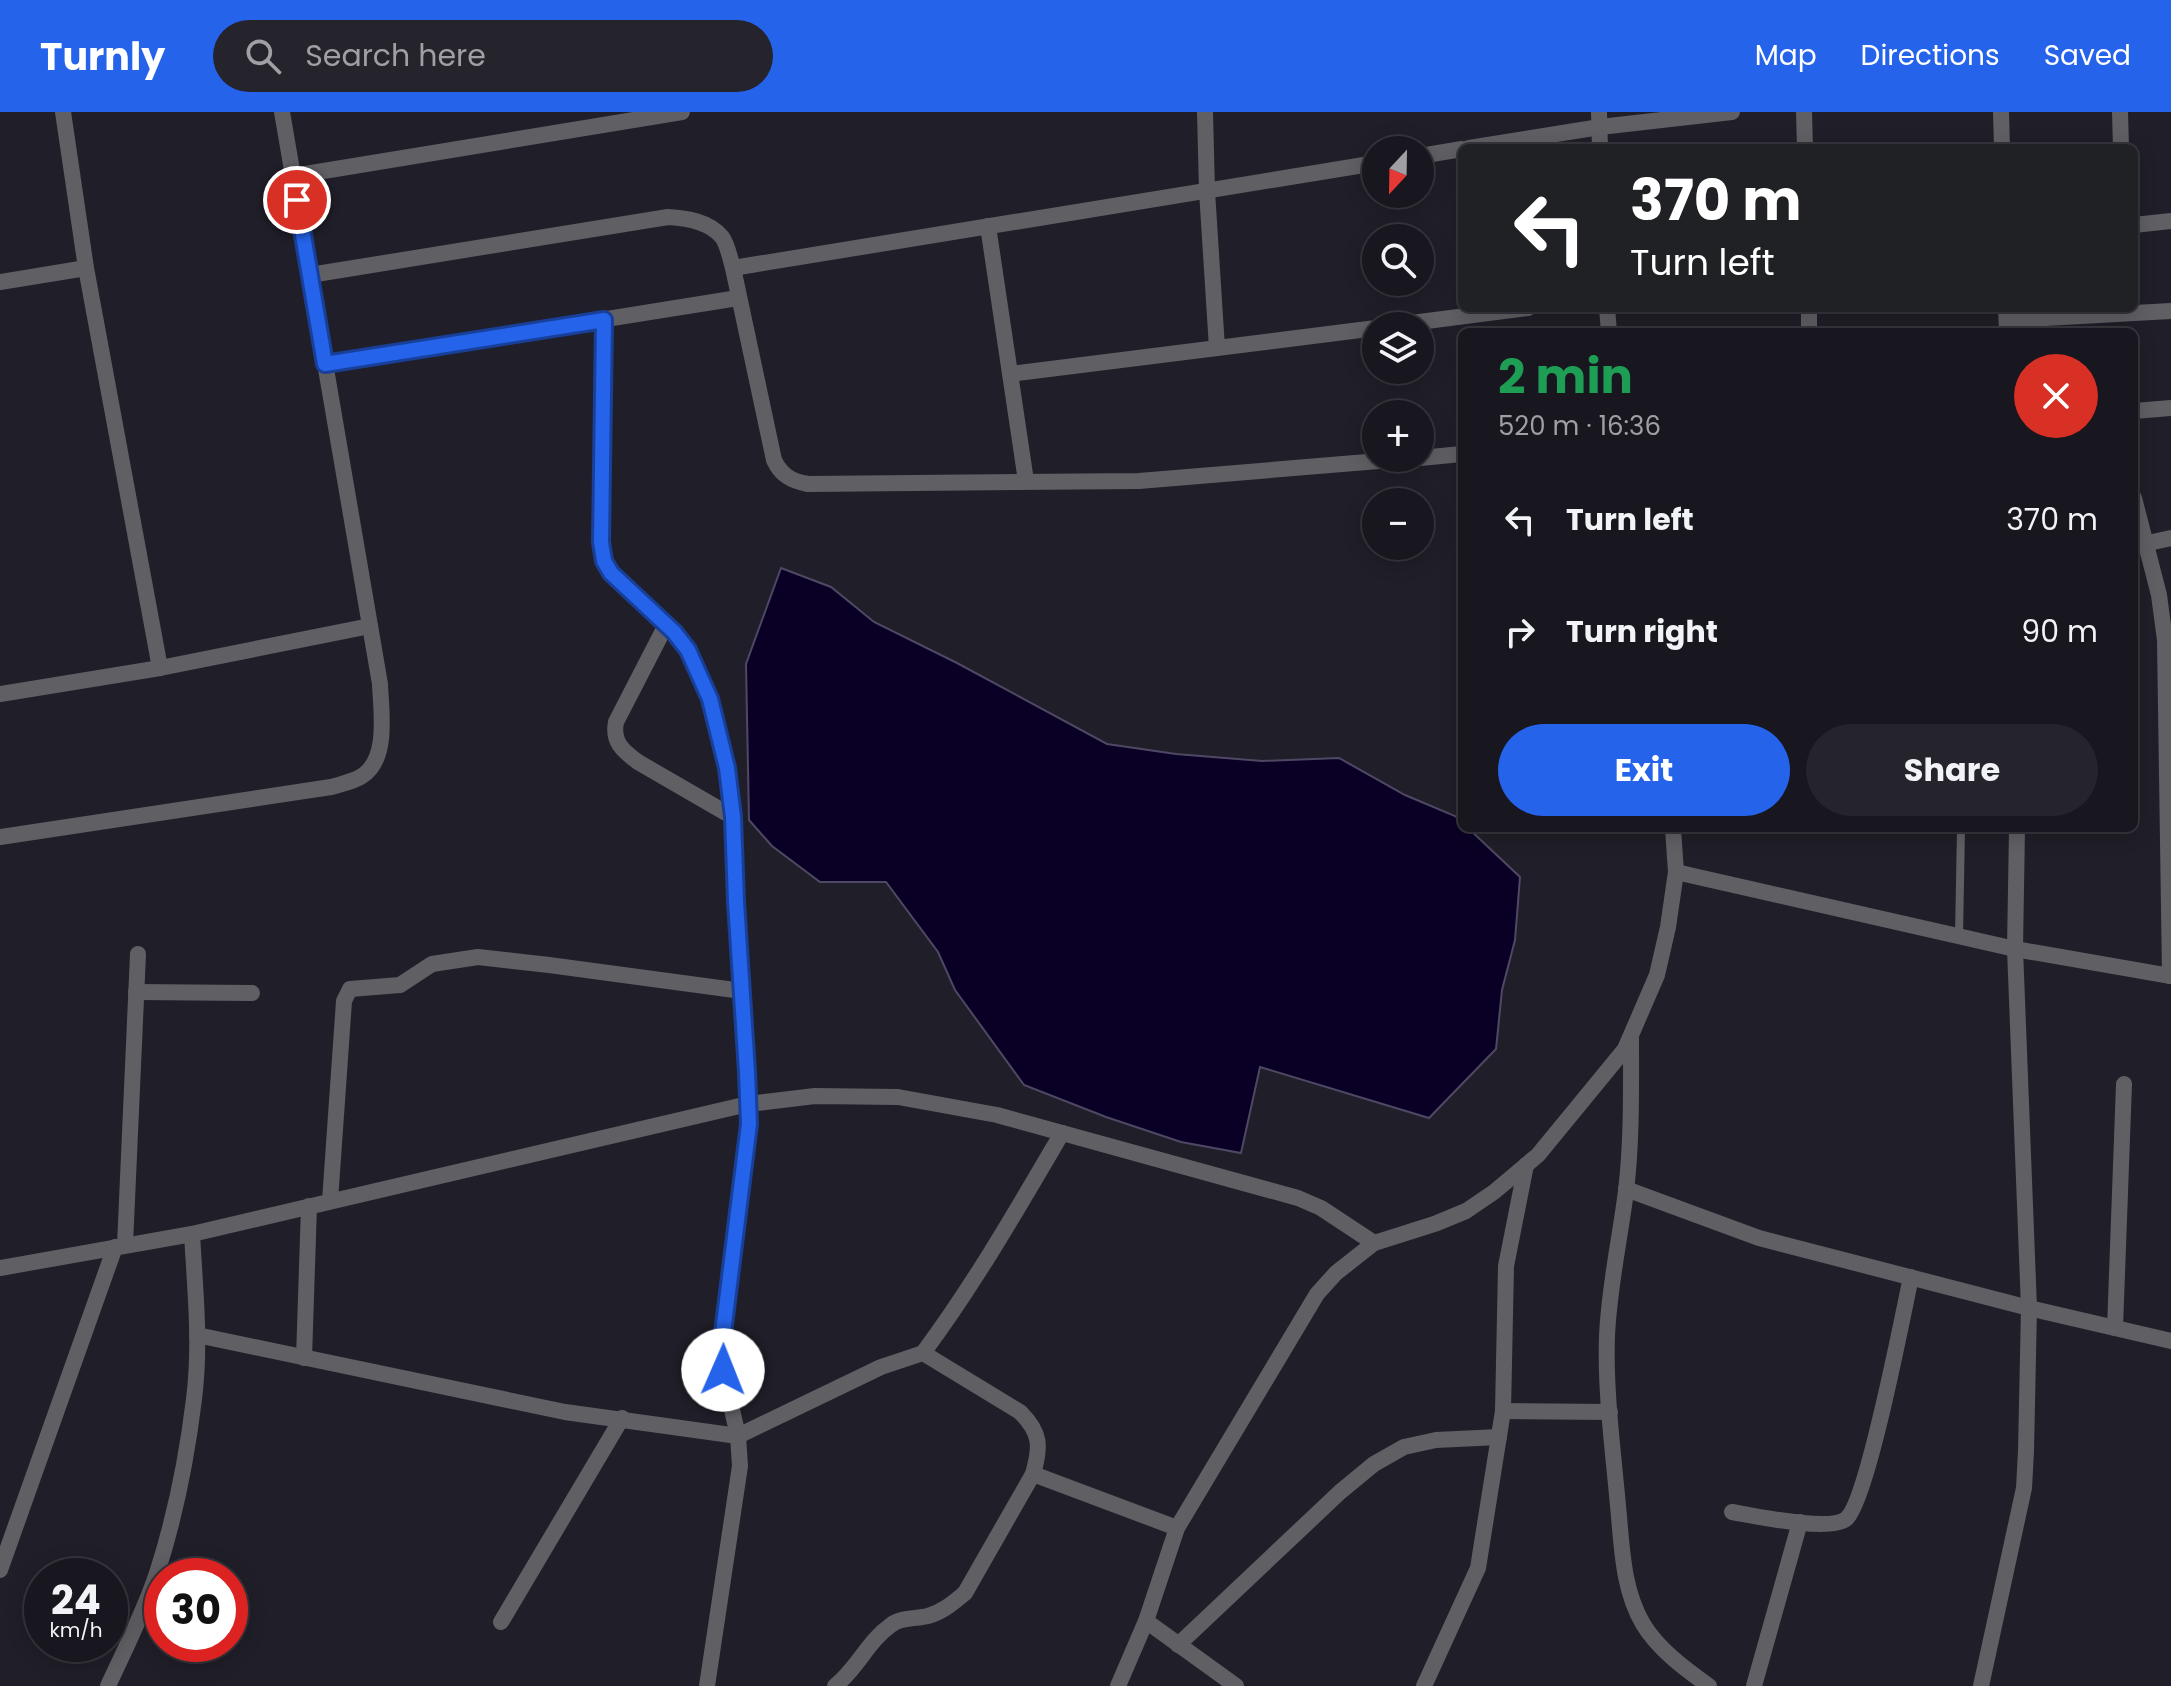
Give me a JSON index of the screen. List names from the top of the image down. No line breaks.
{"north":"bottom","page":{"header":"Turnly","search":"Search here","nav":["Map","Directions","Saved"],"map_buttons":["+","−"],"turn":["370 m","Turn left"],"heading":["2 min","520 m · 16:36"],"list":[{"name":"Turn left","value":"370 m"},{"name":"Turn right","value":"90 m"}],"buttons":["Exit","Share"],"speed":"24 km/h","limit":"30"}}
